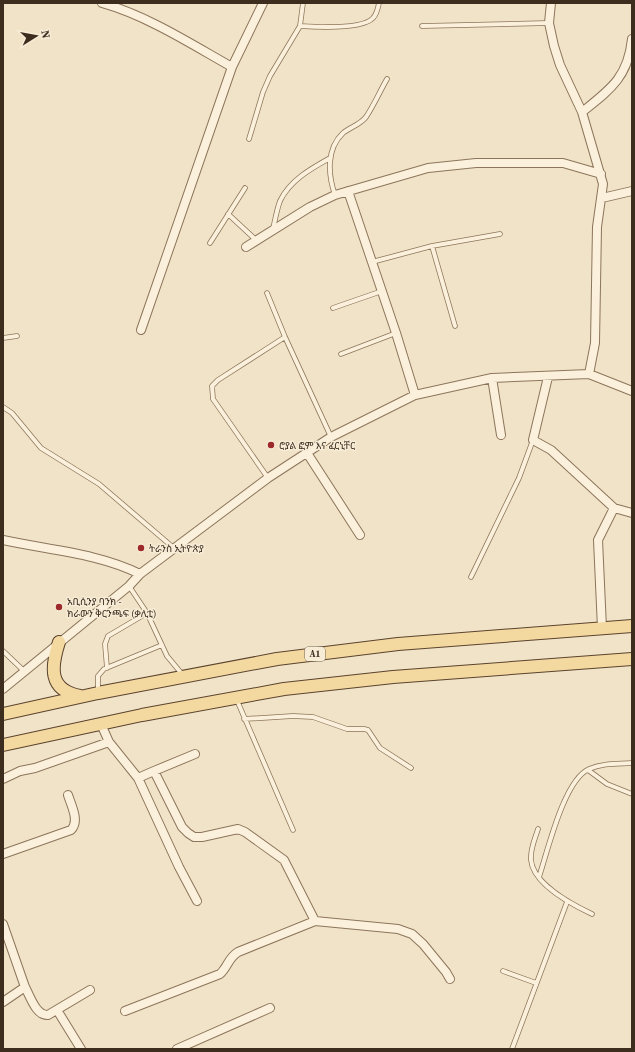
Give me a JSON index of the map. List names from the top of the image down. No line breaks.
{"streets":{"main road":["A1"]},"places":["ሮያል ፎም እና ፈርኒቸር","ትራንስ ኢትዮጵያ","አቢሲንያ ባንክ - ክራውን ቅርንጫፍ (ቃሊቲ)"],"north":"right"}
